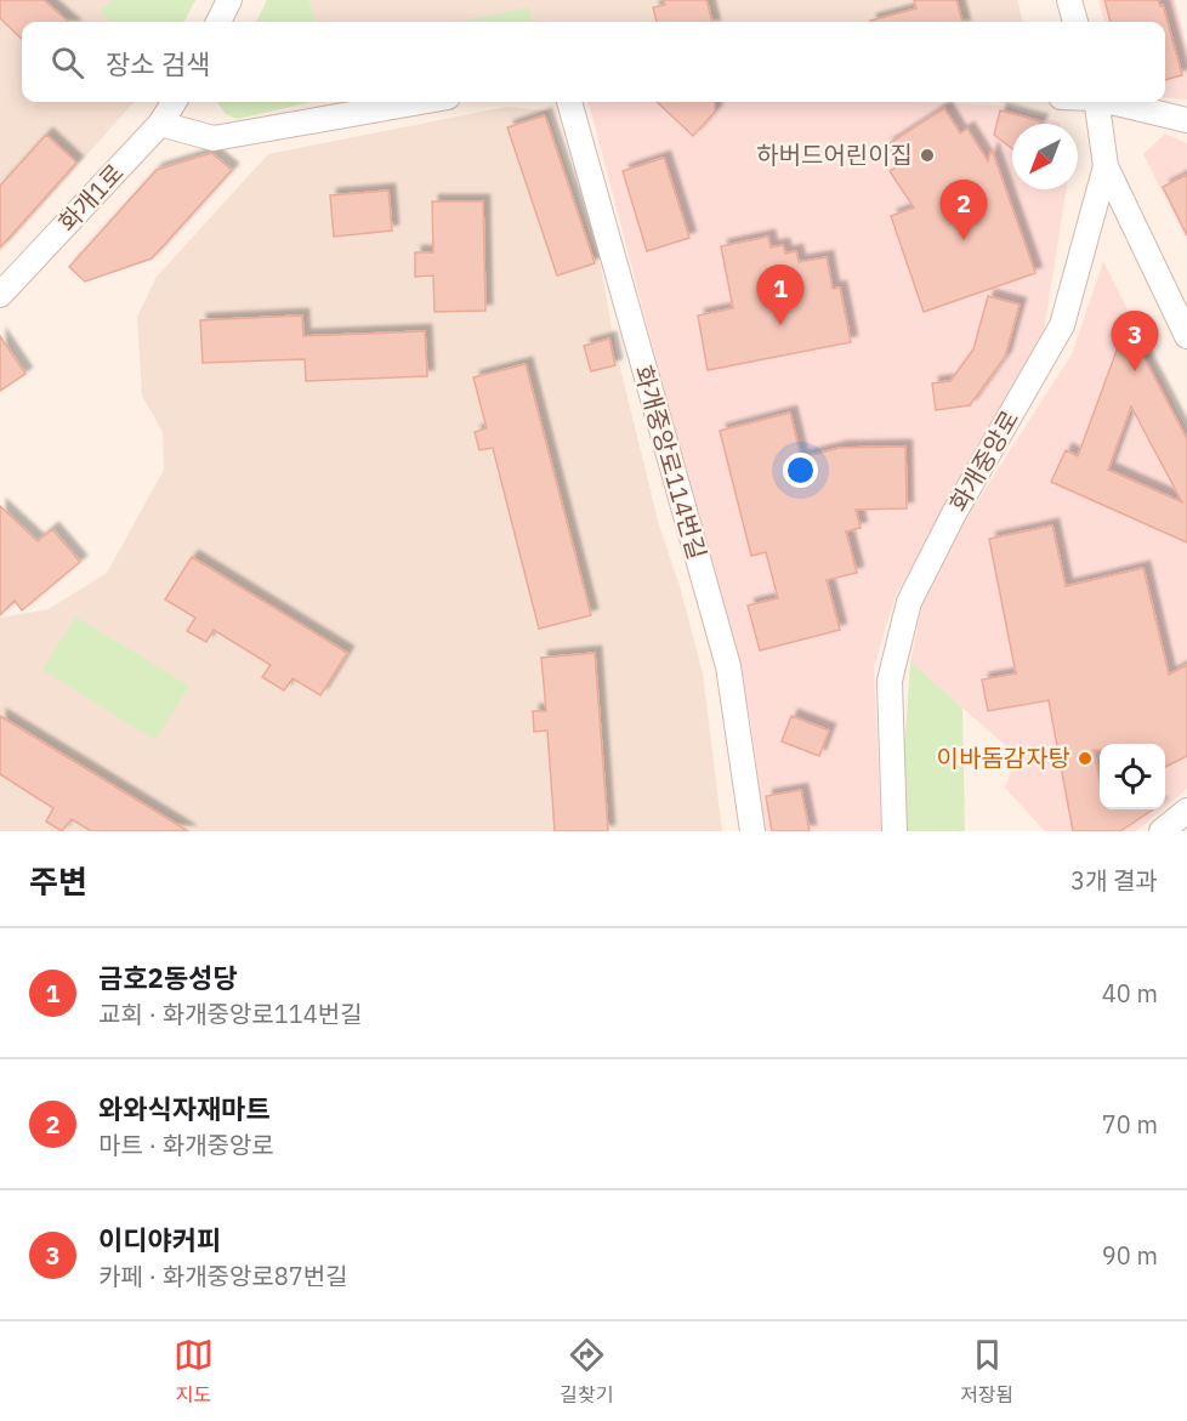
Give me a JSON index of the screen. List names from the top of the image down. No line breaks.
{"streets":{"street":["화개1로","화개중앙로","화개중앙로114번길"]},"places":["하버드어린이집","이바돔감자탕"],"north":"bottom left","page":{"search":"장소 검색","pins":["2","1","3"],"heading":["주변","3개 결과"],"list":[{"mark":"1","name":"금호2동성당","note":"교회 · 화개중앙로114번길","value":"40 m"},{"mark":"2","name":"와와식자재마트","note":"마트 · 화개중앙로","value":"70 m"},{"mark":"3","name":"이디야커피","note":"카페 · 화개중앙로87번길","value":"90 m"}],"nav":["지도","길찾기","저장됨"]}}
